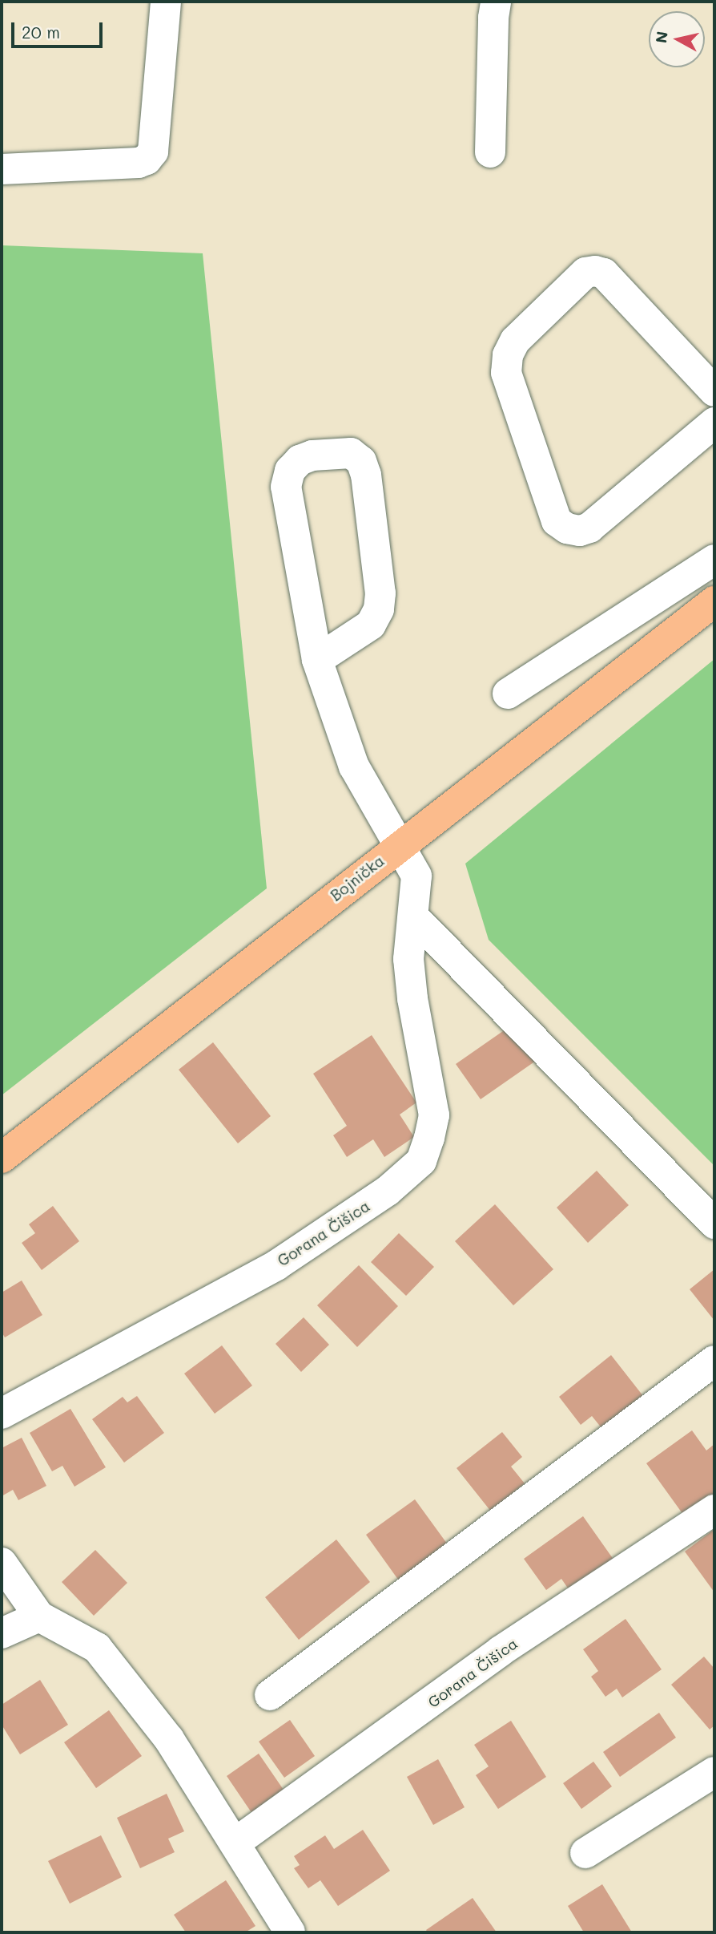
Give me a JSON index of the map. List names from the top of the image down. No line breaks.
{"streets":{"main road":["Bojnička"],"street":["Gorana Čišica"]},"crossings":[["Bojnička","Gorana Čišica"]],"scale_bar":"20 m","north":"left"}
